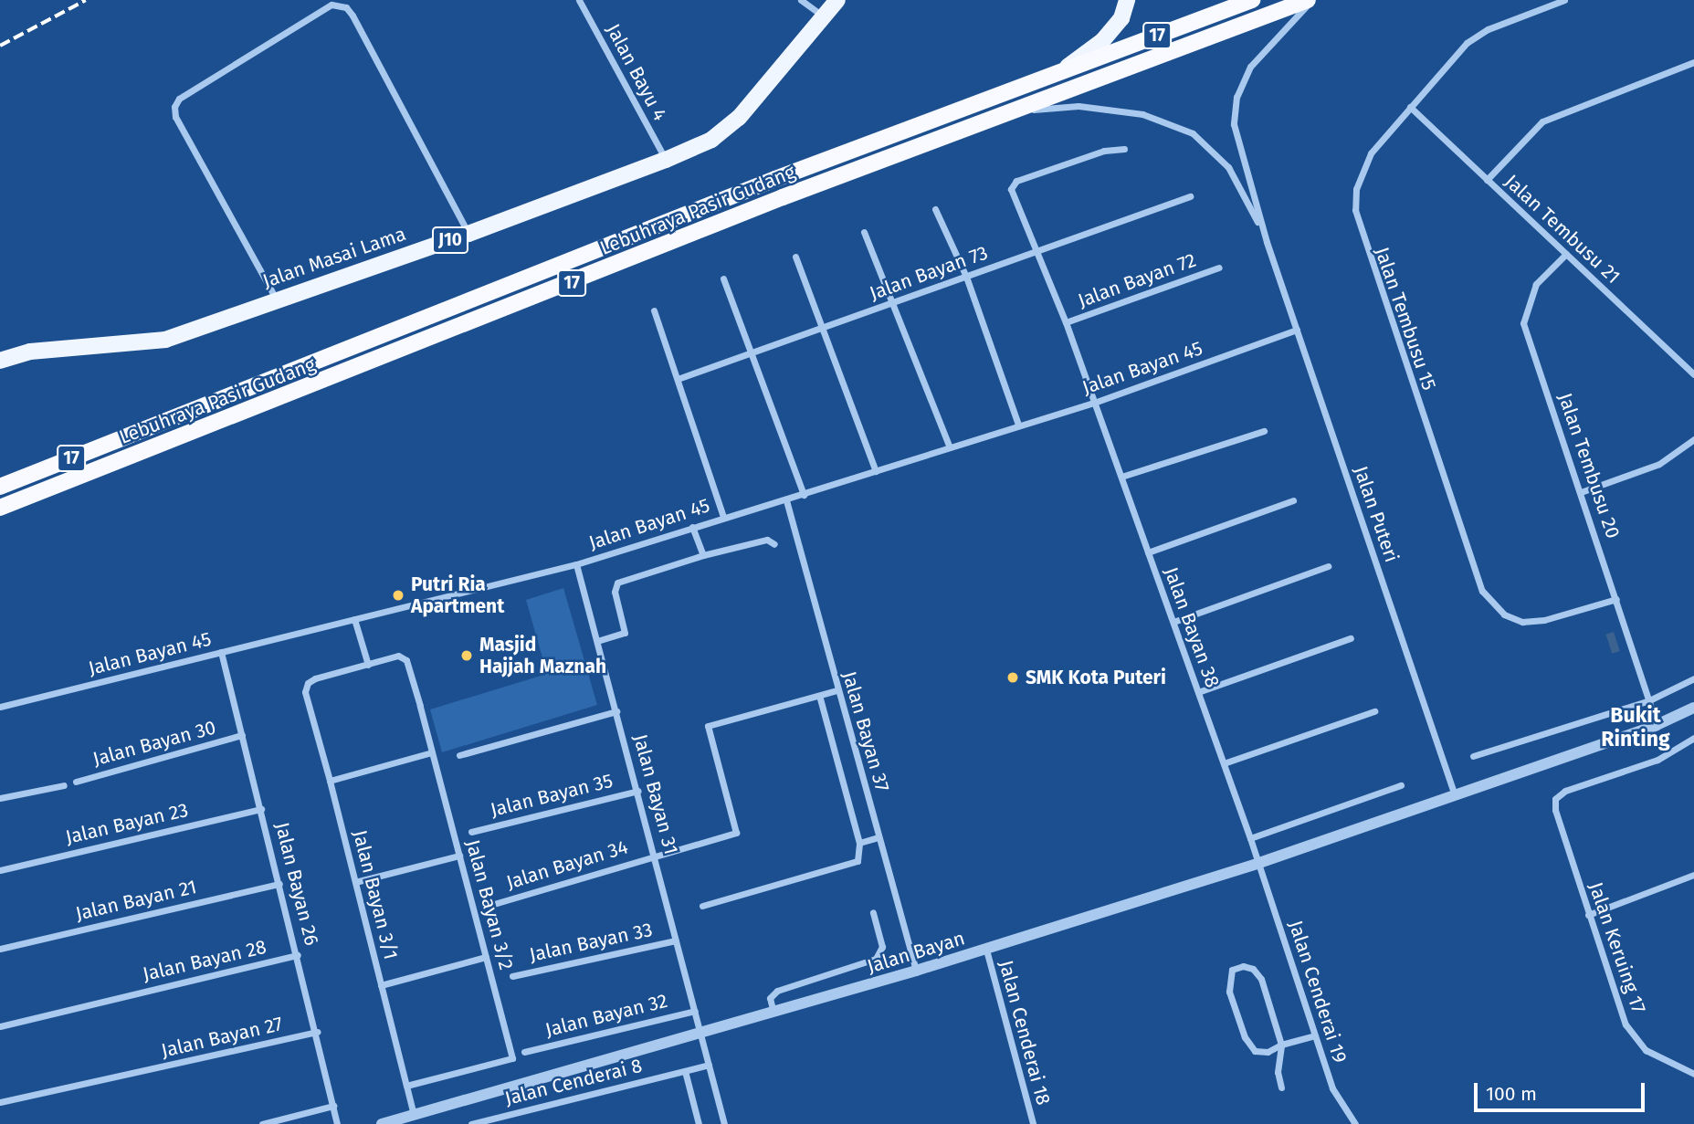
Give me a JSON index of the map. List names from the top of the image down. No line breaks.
{"streets":{"highway":["17","Lebuhraya Pasir Gudang"],"main road":["J10","Jalan Masai Lama"],"street":["Jalan Bayu 4","Jalan Tembusu 21","Jalan Bayan 73","Jalan Bayan 72","Jalan Tembusu 15","Jalan Bayan 45","Jalan Tembusu 20","Jalan Puteri","Jalan Bayan 38","Jalan Bayan 37","Jalan Bayan 30","Jalan Bayan 31","Jalan Bayan 35","Jalan Bayan 23","Jalan Bayan 34","Jalan Bayan 26","Jalan Bayan 3/1","Jalan Bayan 21","Jalan Bayan 3/2","Jalan Bayan 33","Jalan Keruing 17","Jalan Bayan","Jalan Bayan 28","Jalan Cenderai 19","Jalan Bayan 32","Jalan Cenderai 18","Jalan Bayan 27","Jalan Cenderai 8"]},"crossings":[["Jalan Bayu 4","Jalan Masai Lama"],["Lebuhraya Pasir Gudang","Jalan Puteri"],["Jalan Tembusu 21","Jalan Tembusu 15"],["Jalan Tembusu 21","Jalan Tembusu 20"],["Jalan Bayan 73","Jalan Bayan 38"],["Jalan Bayan 72","Jalan Bayan 38"],["Jalan Tembusu 15","Jalan Tembusu 20"],["Jalan Bayan 45","Jalan Puteri"],["Jalan Bayan 45","Jalan Bayan 38"],["Jalan Bayan 45","Jalan Bayan 37"],["Jalan Bayan 45","Jalan Bayan 31"],["Jalan Bayan 45","Jalan Bayan 26"],["Jalan Tembusu 20","Jalan Bayan"],["Jalan Puteri","Jalan Bayan"],["Jalan Bayan 38","Jalan Bayan"],["Jalan Bayan 38","Jalan Cenderai 19"],["Jalan Bayan 37","Jalan Bayan 34"],["Jalan Bayan 37","Jalan Bayan"],["Jalan Bayan 30","Jalan Bayan 26"],["Jalan Bayan 31","Jalan Bayan 35"],["Jalan Bayan 31","Jalan Bayan 34"],["Jalan Bayan 31","Jalan Bayan 33"],["Jalan Bayan 31","Jalan Bayan"],["Jalan Bayan 31","Jalan Bayan 32"],["Jalan Bayan 31","Jalan Cenderai 8"],["Jalan Bayan 23","Jalan Bayan 26"],["Jalan Bayan 26","Jalan Bayan 21"],["Jalan Bayan 26","Jalan Bayan 28"],["Jalan Bayan 26","Jalan Bayan 27"],["Jalan Bayan 3/1","Jalan Bayan 3/2"],["Jalan Bayan 3/1","Jalan Bayan"],["Jalan Bayan","Jalan Cenderai 19"],["Jalan Bayan","Jalan Cenderai 18"]],"districts":["Bukit Rinting"],"places":["Putri Ria Apartment","Masjid Hajjah Maznah","SMK Kota Puteri"],"scale_bar":"100 m"}
